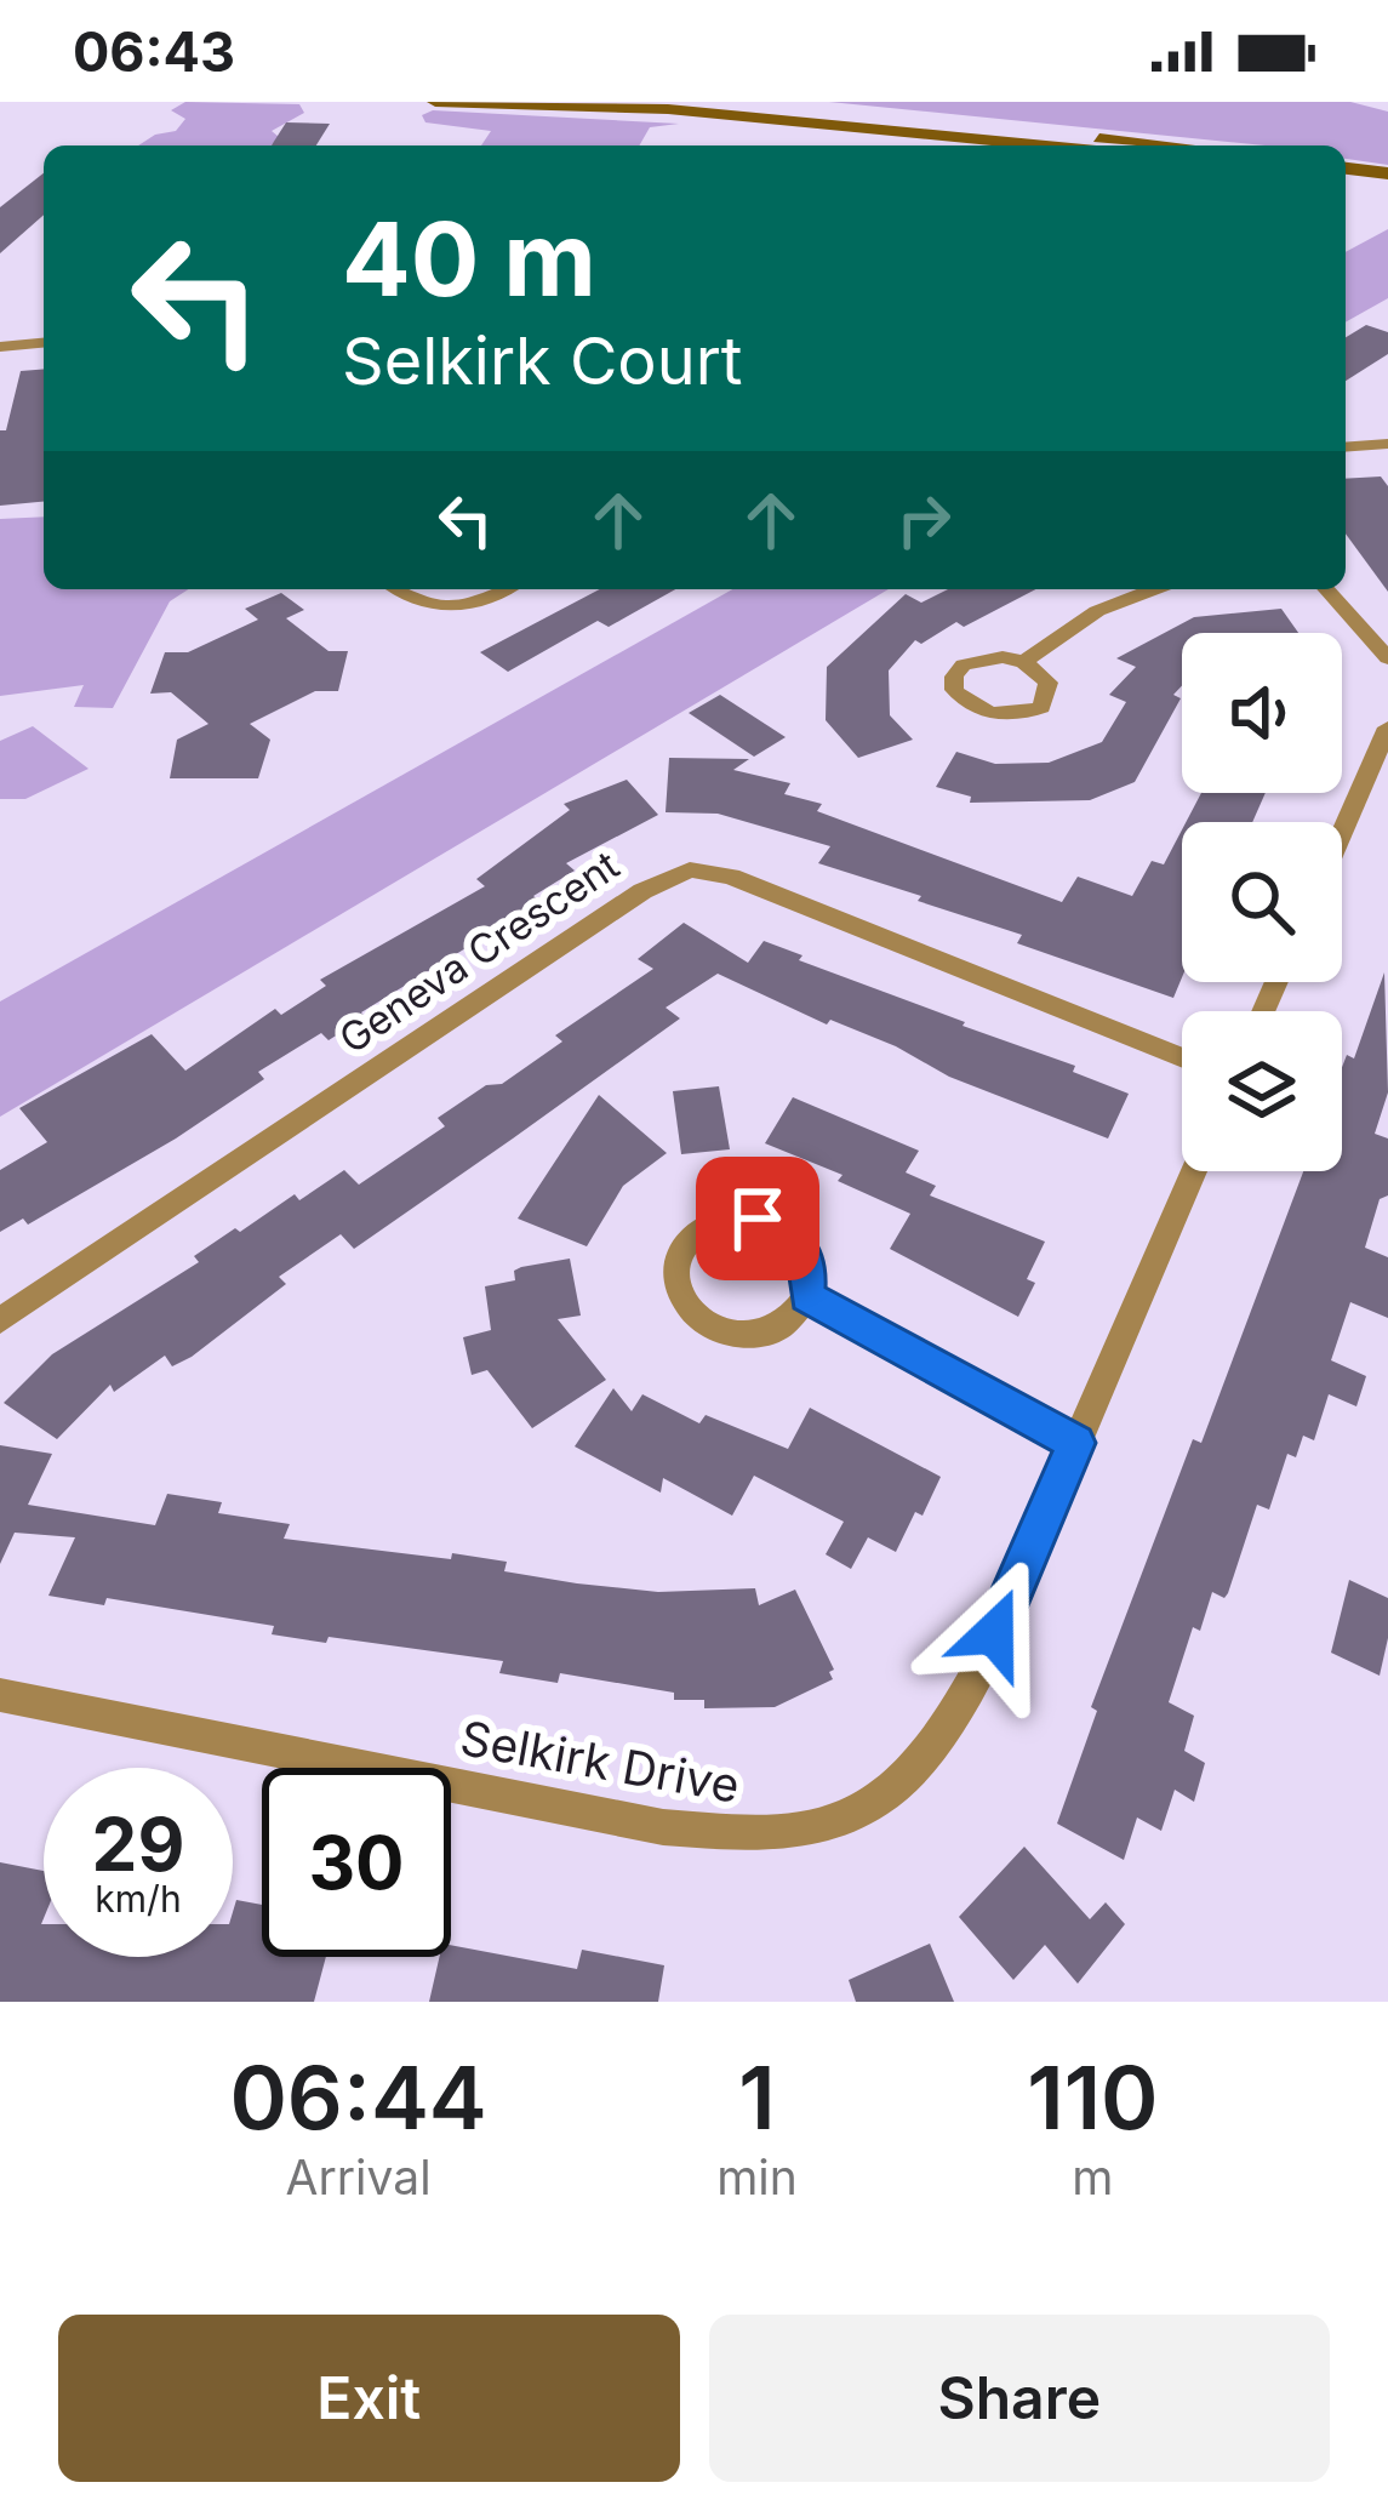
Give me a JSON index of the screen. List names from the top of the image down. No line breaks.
{"streets":{"street":["Geneva Crescent","Selkirk Drive"]},"page":{"status":"06:43","turn":["40 m","Selkirk Court"],"speed":"29 km/h","limit":"30","eta":["06:44","Arrival","1","min","110","m"],"buttons":["Exit","Share"]}}
